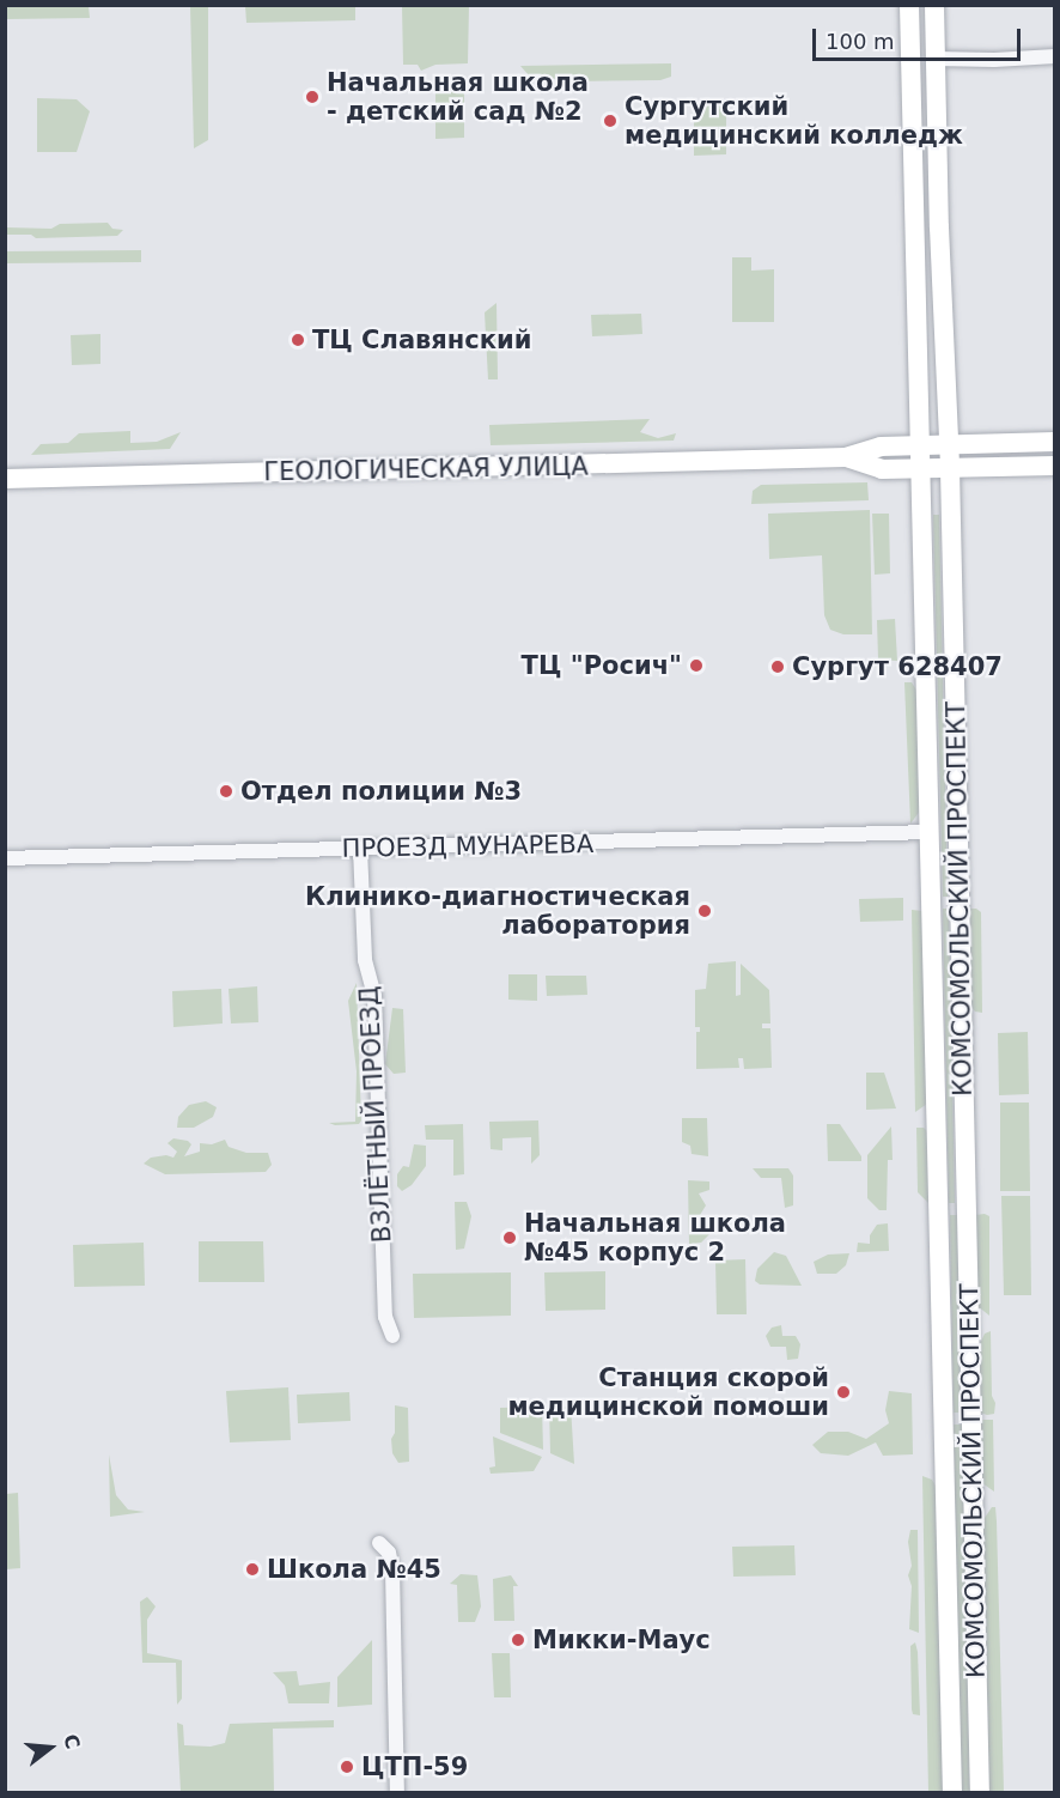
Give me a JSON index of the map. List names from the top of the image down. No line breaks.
{"streets":{"main road":["ГЕОЛОГИЧЕСКАЯ УЛИЦА","КОМСОМОЛЬСКИЙ ПРОСПЕКТ"],"street":["ПРОЕЗД МУНАРЕВА","ВЗЛЁТНЫЙ ПРОЕЗД"]},"crossings":[["ГЕОЛОГИЧЕСКАЯ УЛИЦА","КОМСОМОЛЬСКИЙ ПРОСПЕКТ"],["ПРОЕЗД МУНАРЕВА","КОМСОМОЛЬСКИЙ ПРОСПЕКТ"],["ПРОЕЗД МУНАРЕВА","ВЗЛЁТНЫЙ ПРОЕЗД"]],"places":["Начальная школа - детский сад №2","Сургутский медицинский колледж","ТЦ Славянский","ТЦ \"Росич\"","Сургут 628407","Отдел полиции №3","Клинико-диагностическая лаборатория","Начальная школа №45 корпус 2","Cтанция скорой медицинской помоши","Школа №45","Микки-Маус","ЦТП-59"],"scale_bar":"100 m","north":"right"}
